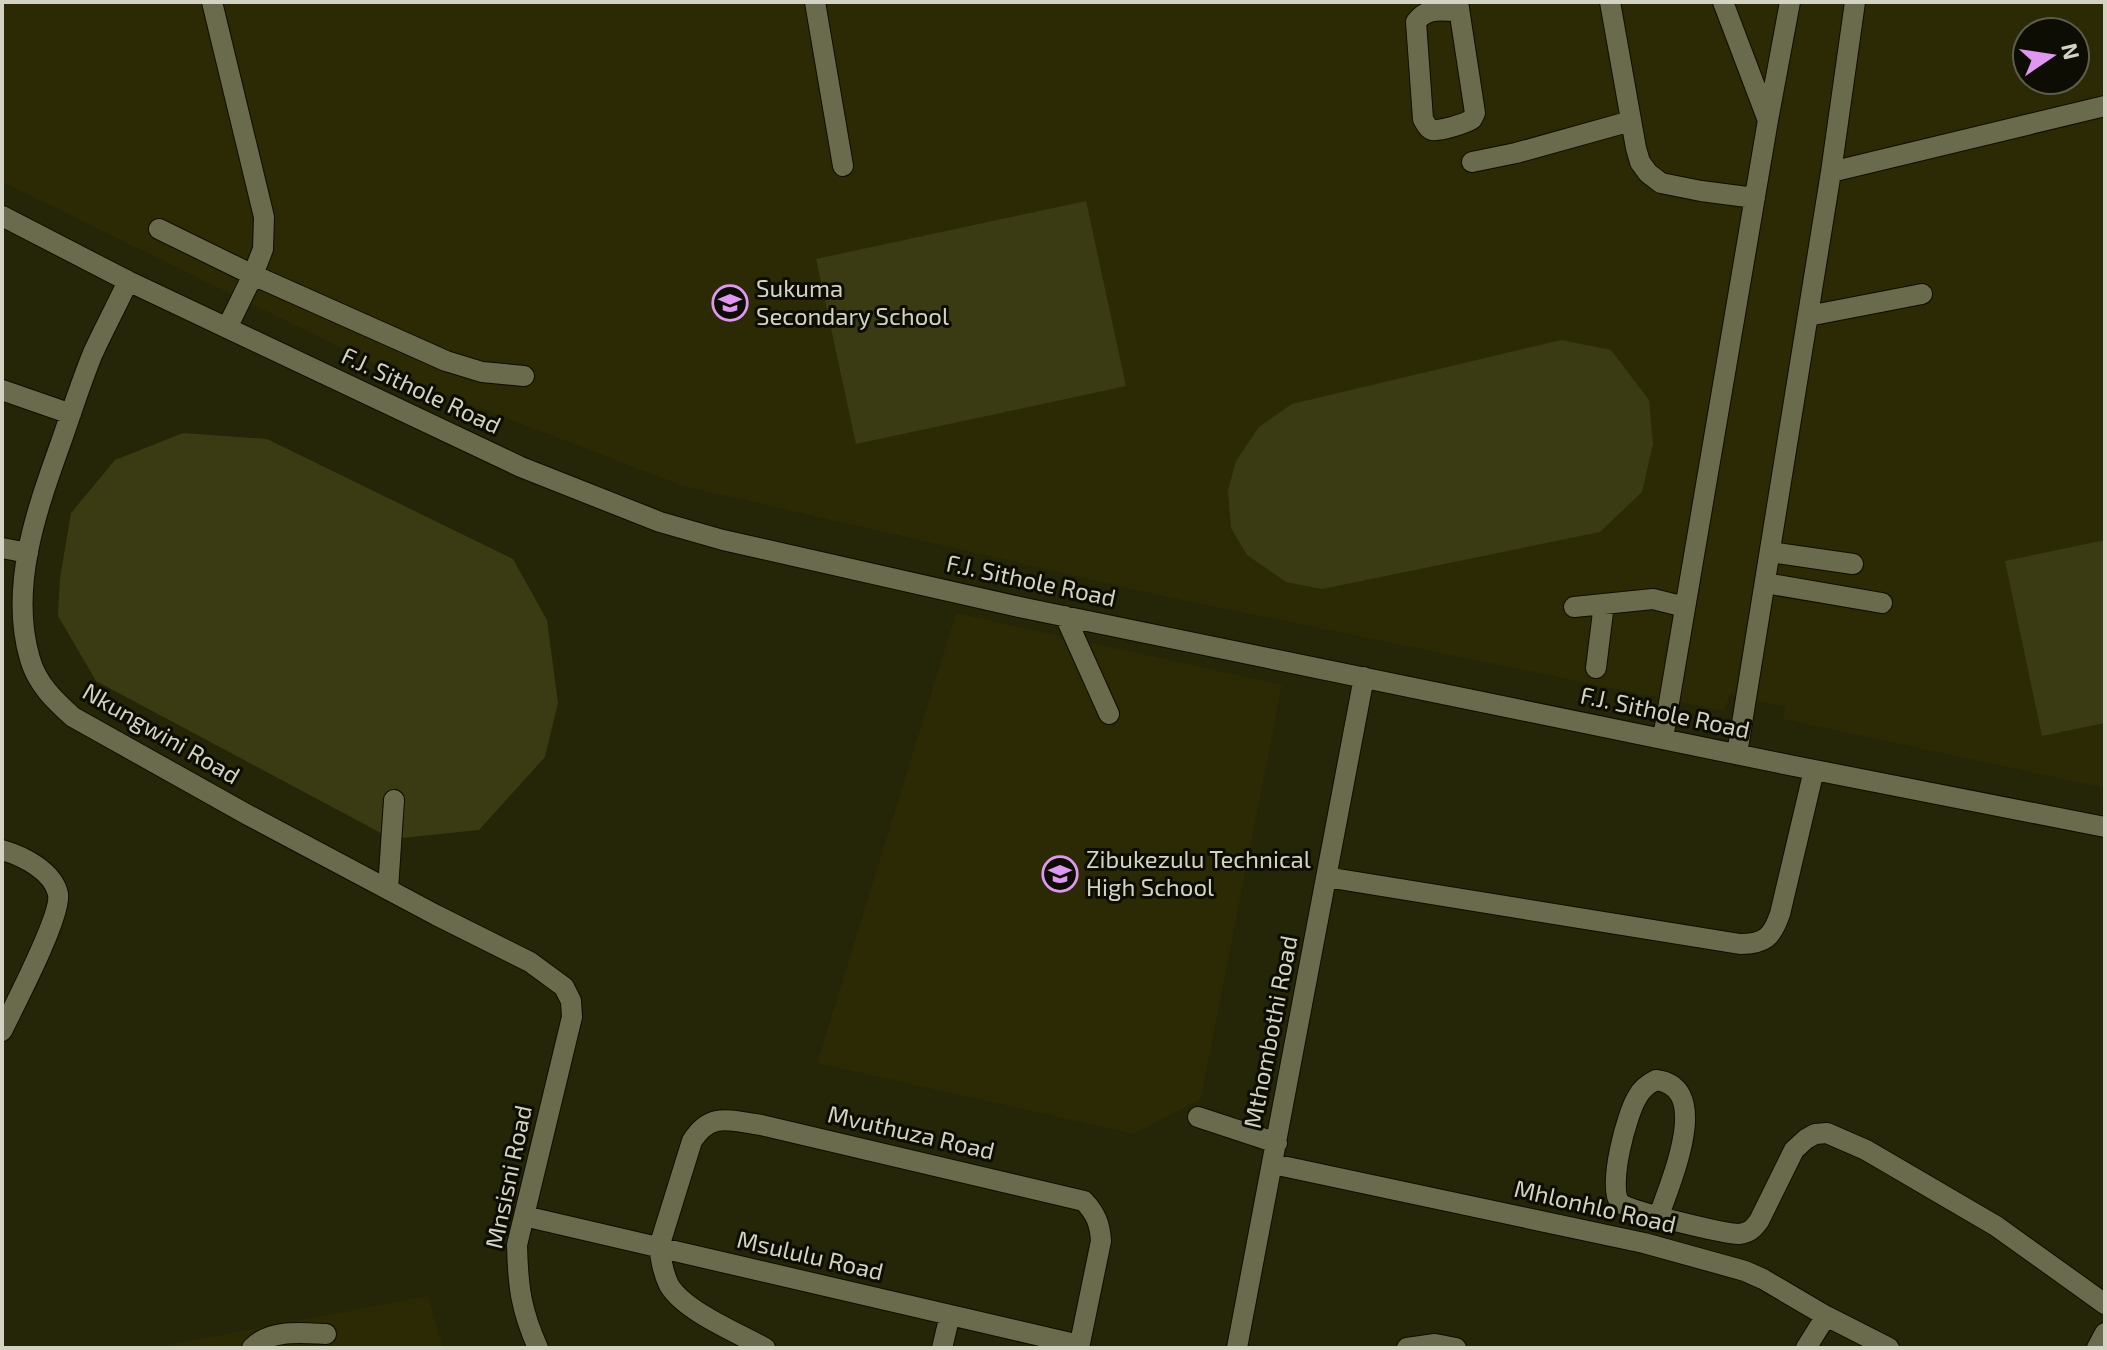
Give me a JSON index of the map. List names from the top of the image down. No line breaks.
{"streets":{"street":["F.J. Sithole Road","Nkungwini Road","Mthombothi Road","Mvuthuza Road","Mnsisni Road","Mhlonhlo Road","Msululu Road"]},"crossings":[["F.J. Sithole Road","Nkungwini Road"],["F.J. Sithole Road","Mthombothi Road"],["Nkungwini Road","Mnsisni Road"],["Mthombothi Road","Mhlonhlo Road"],["Mvuthuza Road","Msululu Road"],["Mnsisni Road","Msululu Road"]],"places":{"school or university":["Sukuma Secondary School","Zibukezulu Technical High School"]},"north":"right"}
